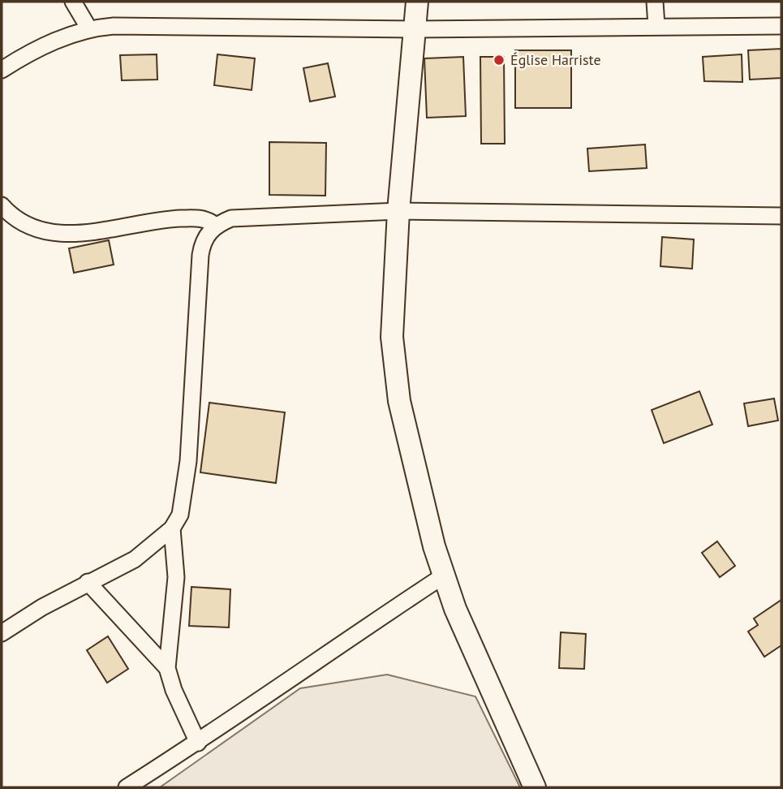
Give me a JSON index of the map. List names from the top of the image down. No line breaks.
{"places":["Église Harriste"]}
